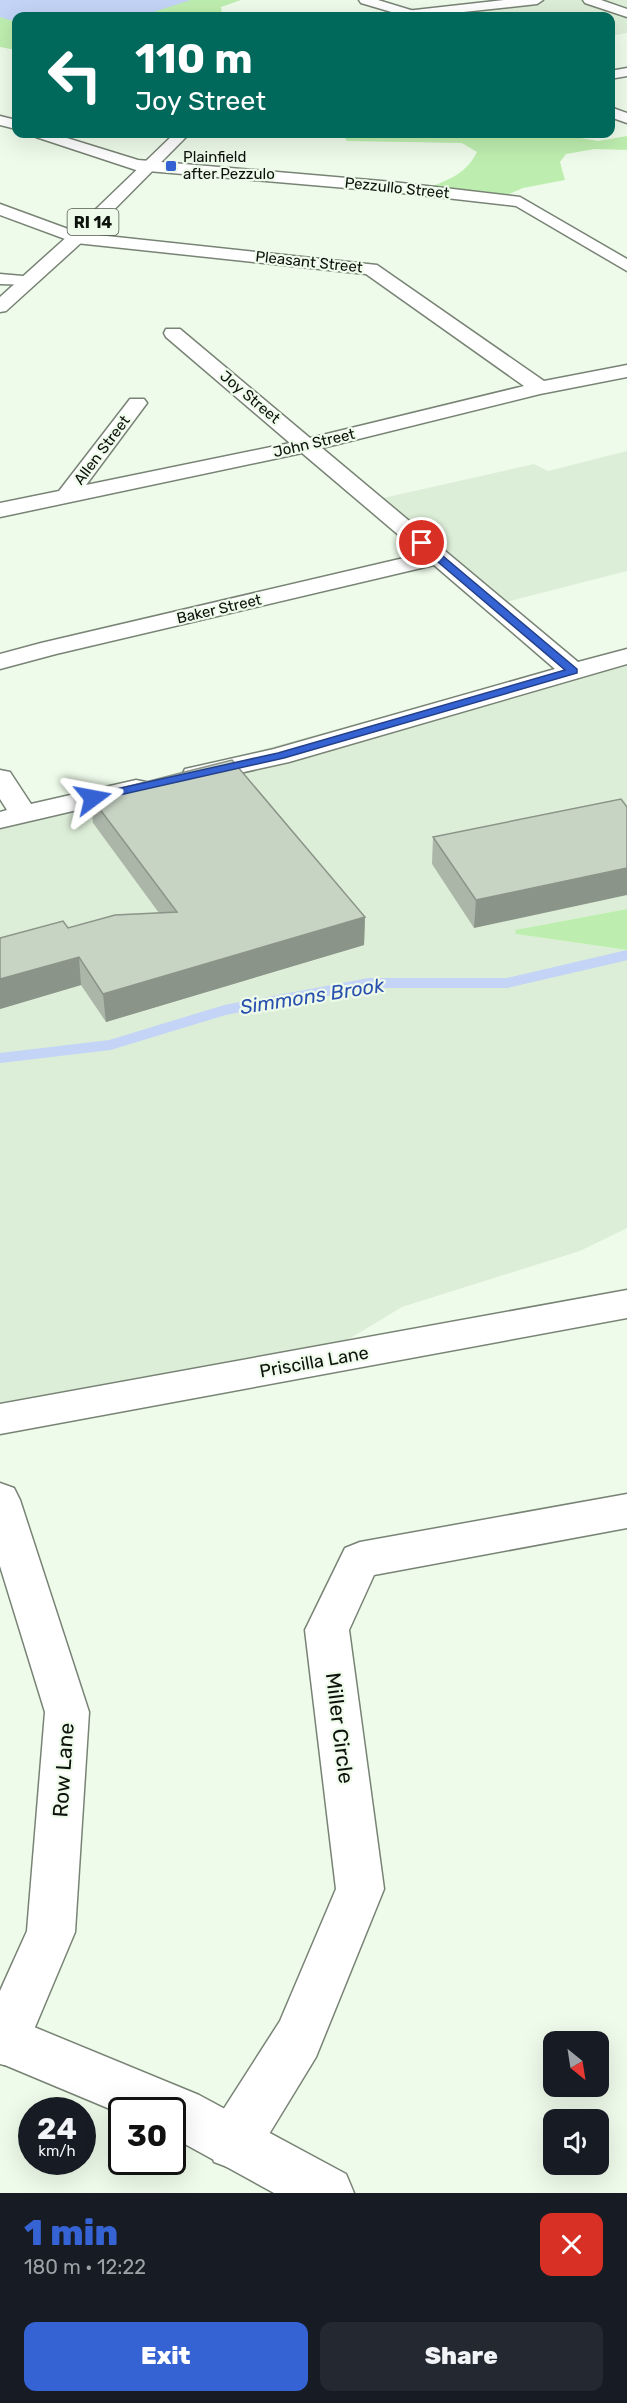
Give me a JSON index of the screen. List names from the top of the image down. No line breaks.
{"streets":{"street":["Pezzullo Street","RI 14","Pleasant Street","Joy Street","John Street","Allen Street","Baker Street","Priscilla Lane","Miller Circle","Row Lane"]},"crossings":[["Pezzullo Street","RI 14"],["RI 14","Pleasant Street"],["Pleasant Street","John Street"],["Joy Street","John Street"],["Joy Street","Baker Street"],["John Street","Allen Street"]],"water":["Simmons Brook"],"places":{"transit":["Plainfield after Pezzulo"]},"north":"bottom right","page":{"turn":["110 m","Joy Street"],"speed":"24 km/h","limit":"30","heading":["1 min","180 m · 12:22"],"buttons":["Exit","Share"]}}
